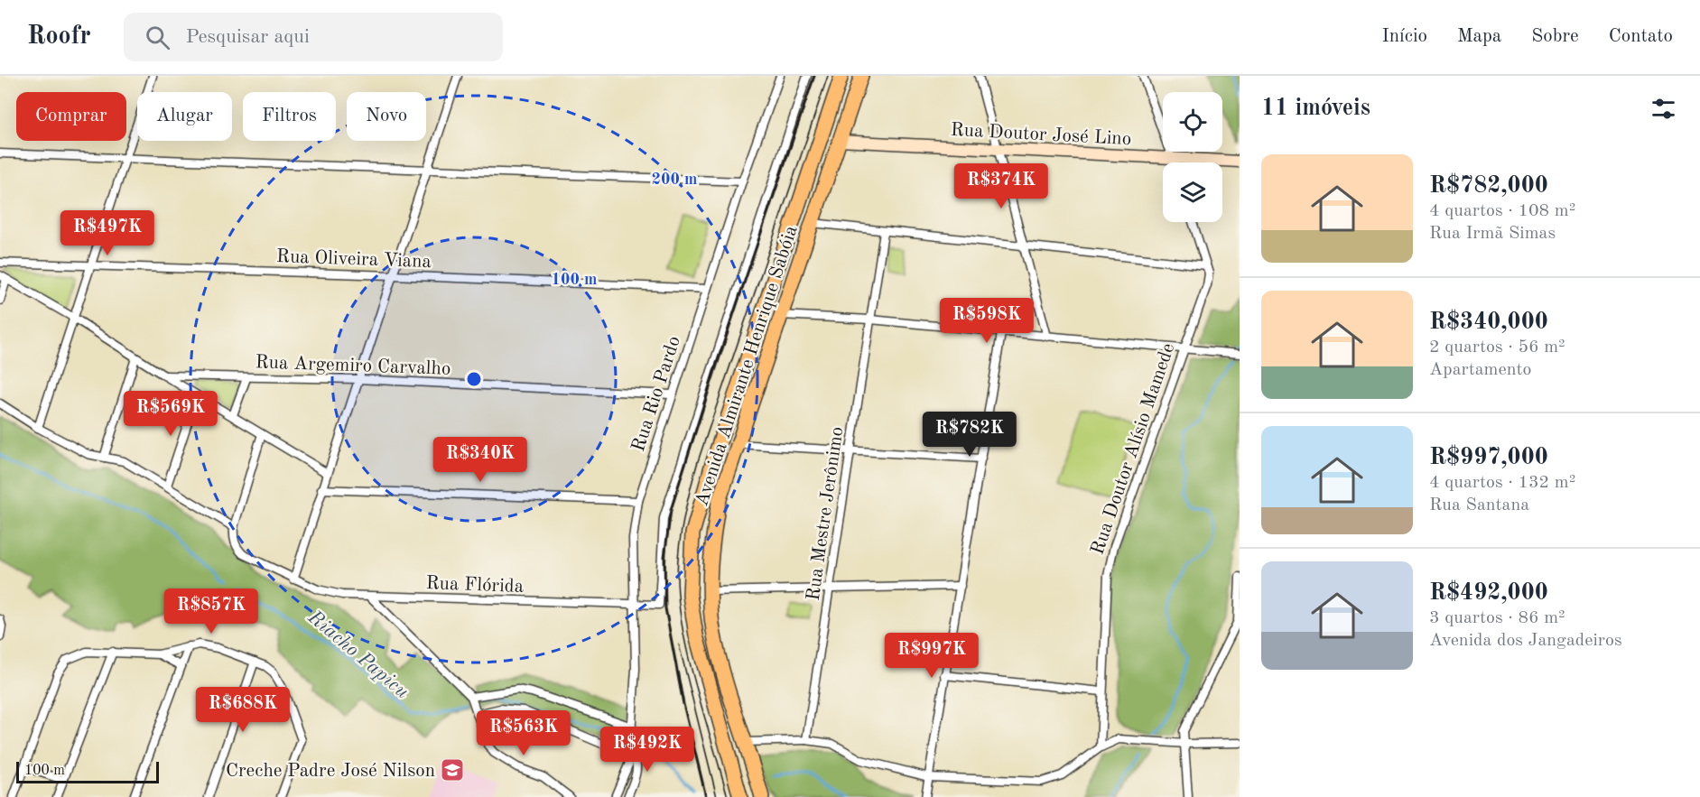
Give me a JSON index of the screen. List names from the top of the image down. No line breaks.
{"streets":{"highway":["Avenida Almirante Henrique Sabóia"],"street":["Rua Doutor José Lino","Rua Oliveira Viana","Rua Argemiro Carvalho","Rua Rio Pardo","Rua Doutor Alísio Mamede","Rua Mestre Jerônimo","Rua Flórida"]},"crossings":[["Rua Doutor José Lino","Avenida Almirante Henrique Sabóia"],["Rua Oliveira Viana","Rua Rio Pardo"],["Rua Argemiro Carvalho","Rua Rio Pardo"],["Avenida Almirante Henrique Sabóia","Rua Flórida"],["Rua Rio Pardo","Rua Flórida"]],"water":["Riacho Papicu"],"places":{"school or university":["Creche Padre José Nilson"]},"scale_bar":"100 m","page":{"header":"Roofr","search":"Pesquisar aqui","nav":["Início","Mapa","Sobre","Contato"],"heading":"11 imóveis","chip":["Comprar","Alugar","Filtros","Novo"],"list":[{"name":"R$782,000","note":"4 quartos · 108 m² · Rua Irmã Simas"},{"name":"R$340,000","note":"2 quartos · 56 m² · Apartamento"},{"name":"R$997,000","note":"4 quartos · 132 m² · Rua Santana"},{"name":"R$492,000","note":"3 quartos · 86 m² · Avenida dos Jangadeiros"}],"price":["R$374K","R$497K","R$598K","R$569K","R$782K","R$340K","R$857K","R$997K","R$688K","R$563K","R$492K"],"scale":"100 m"},"rings":["200 m","100 m"]}
